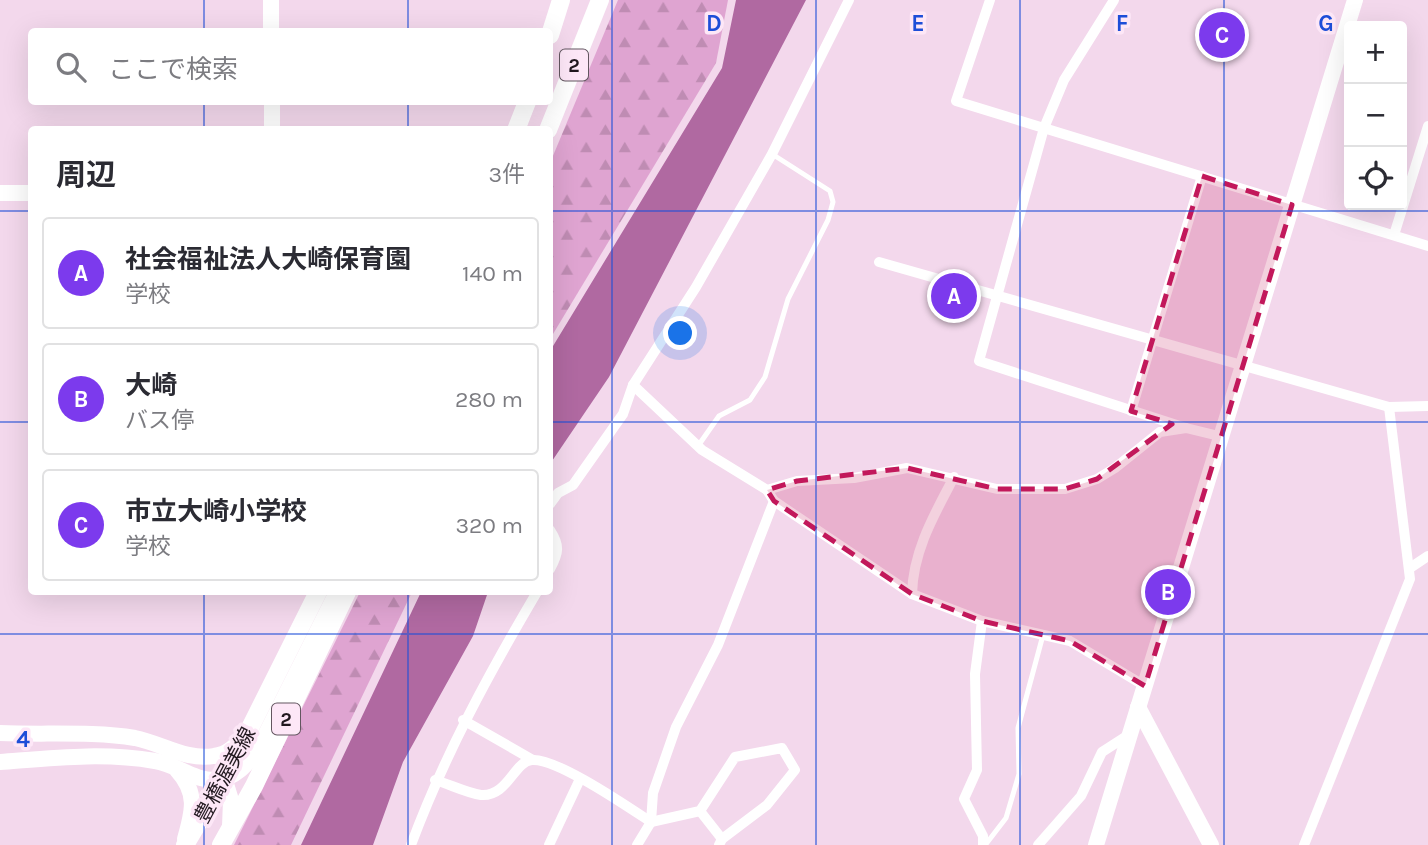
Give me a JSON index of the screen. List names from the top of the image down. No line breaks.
{"streets":{"main road":["2","豊橋渥美線"]},"page":{"pins":["C","A","B"],"map_buttons":["+","−"],"search":"ここで検索","heading":["周辺","3件"],"list":[{"mark":"A","name":"社会福祉法人大崎保育園","note":"学校","value":"140 m"},{"mark":"B","name":"大崎","note":"バス停","value":"280 m"},{"mark":"C","name":"市立大崎小学校","note":"学校","value":"320 m"}]},"grid":{"columns":["D","E","F","G"],"rows":["4"]}}
